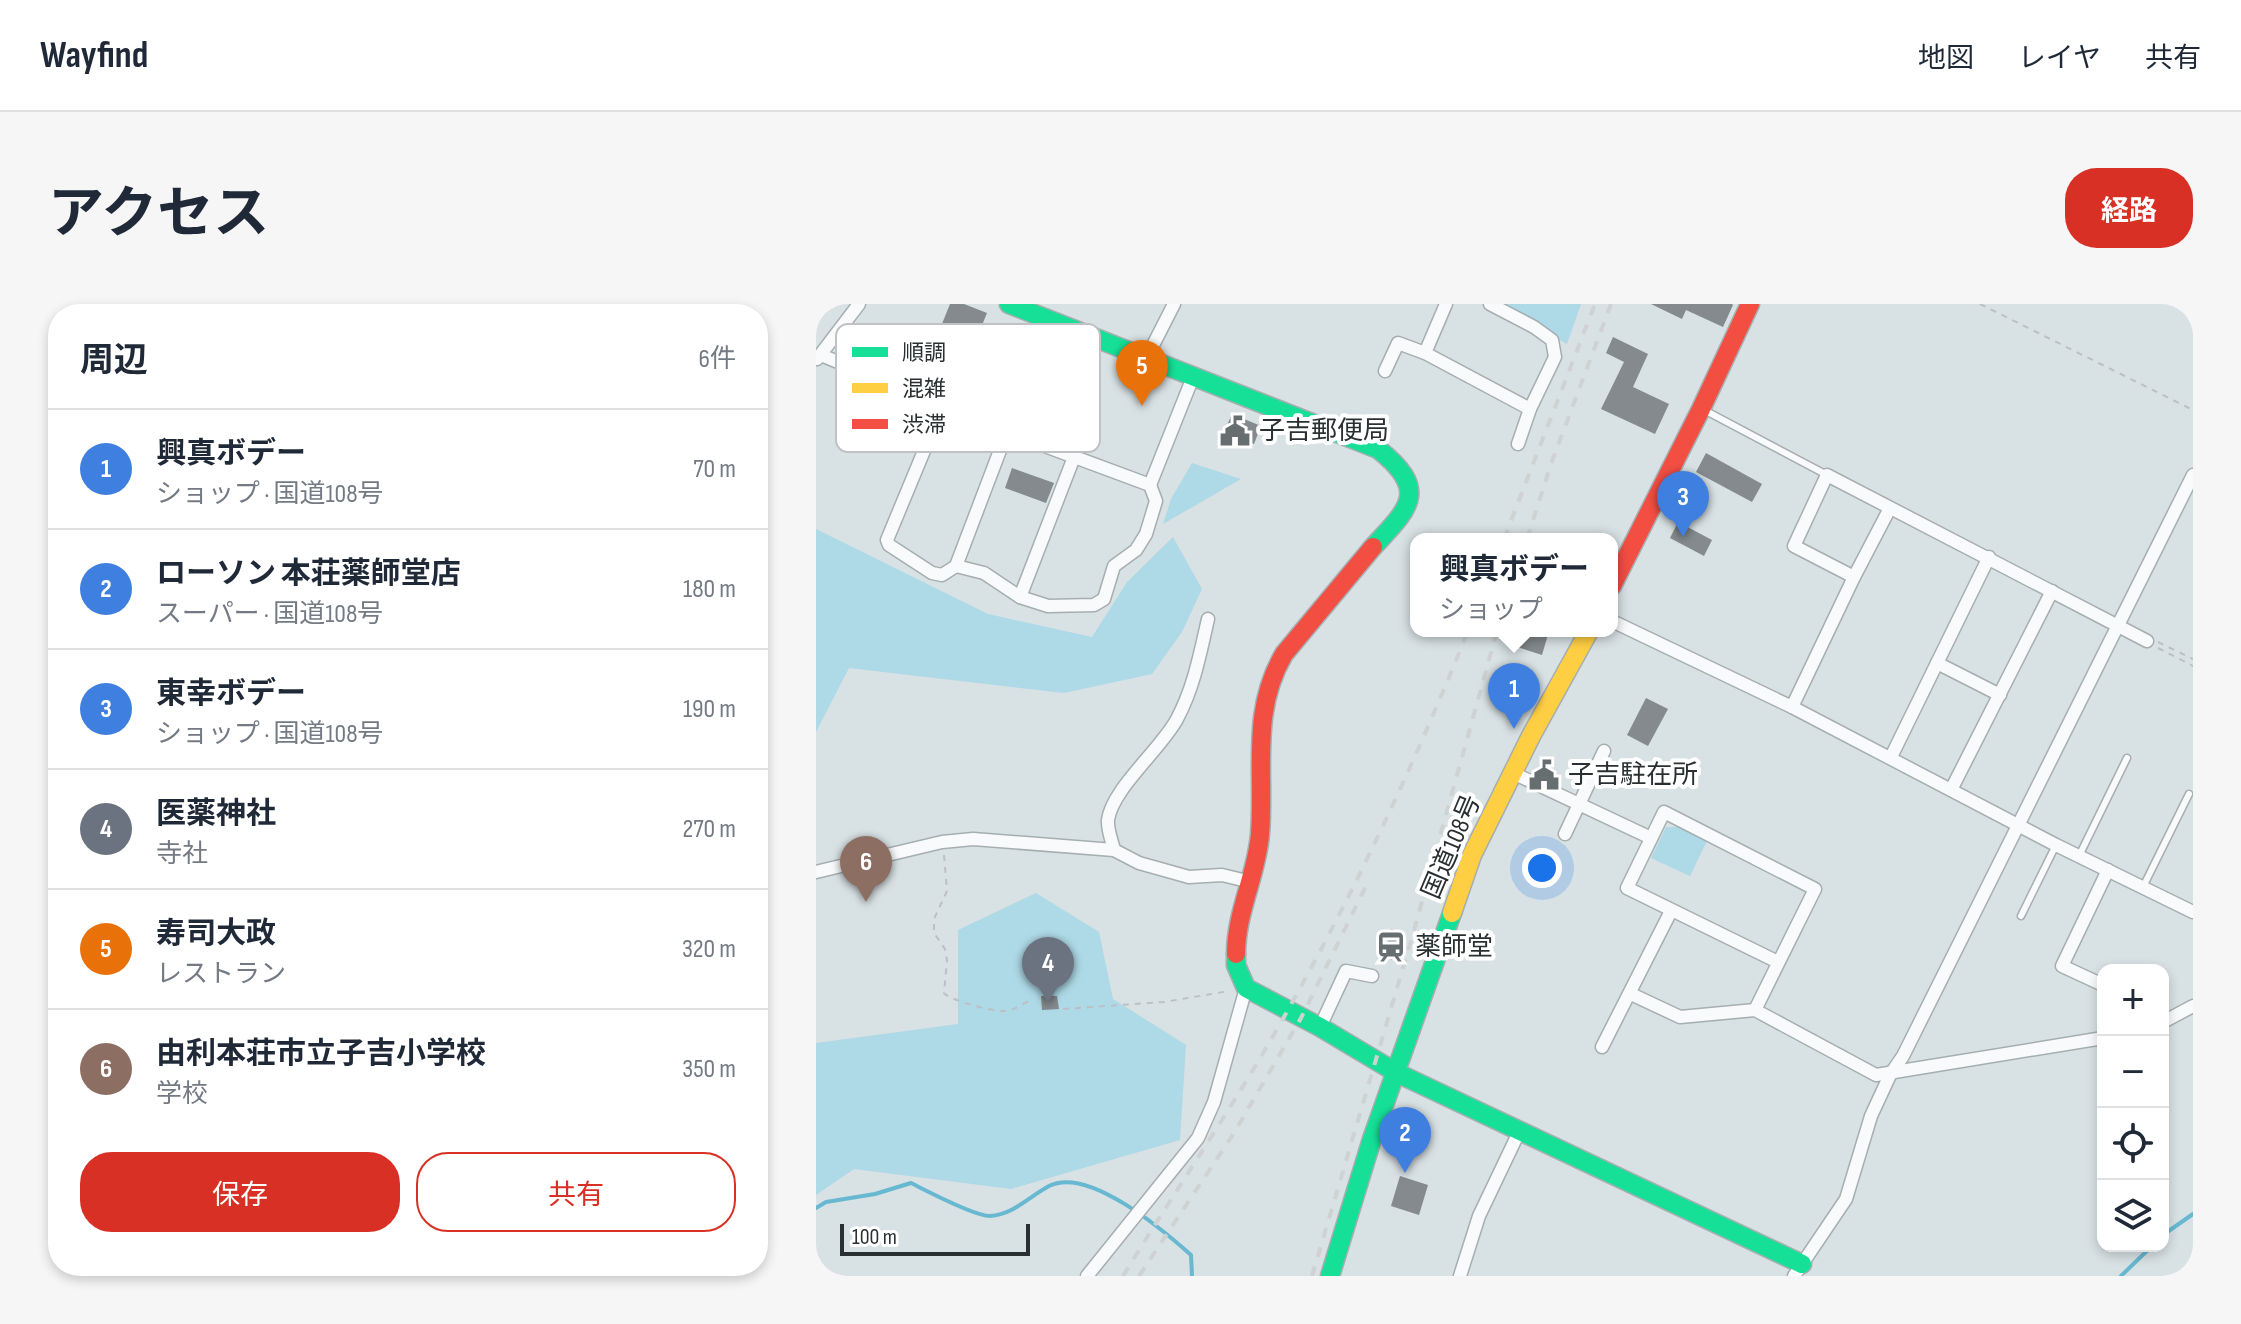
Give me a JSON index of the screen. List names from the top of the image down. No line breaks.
{"streets":{"main road":["国道108号"]},"places":{"public building":["子吉郵便局","子吉駐在所"],"station":["薬師堂"]},"legend":["順調","混雑","渋滞"],"scale_bar":"100 m","page":{"header":"Wayfind","nav":["地図","レイヤ","共有"],"title":"アクセス","buttons":["経路",["保存","共有"]],"heading":["周辺","6件"],"pins":["5","3","1","6","4","2"],"list":[{"mark":"1","name":"興真ボデー","note":"ショップ · 国道108号","value":"70 m"},{"mark":"2","name":"ローソン 本荘薬師堂店","note":"スーパー · 国道108号","value":"180 m"},{"mark":"3","name":"東幸ボデー","note":"ショップ · 国道108号","value":"190 m"},{"mark":"4","name":"医薬神社","note":"寺社","value":"270 m"},{"mark":"5","name":"寿司大政","note":"レストラン","value":"320 m"},{"mark":"6","name":"由利本荘市立子吉小学校","note":"学校","value":"350 m"}],"popup":["興真ボデー","ショップ"],"map_buttons":["+","−"],"scale":"100 m"}}
